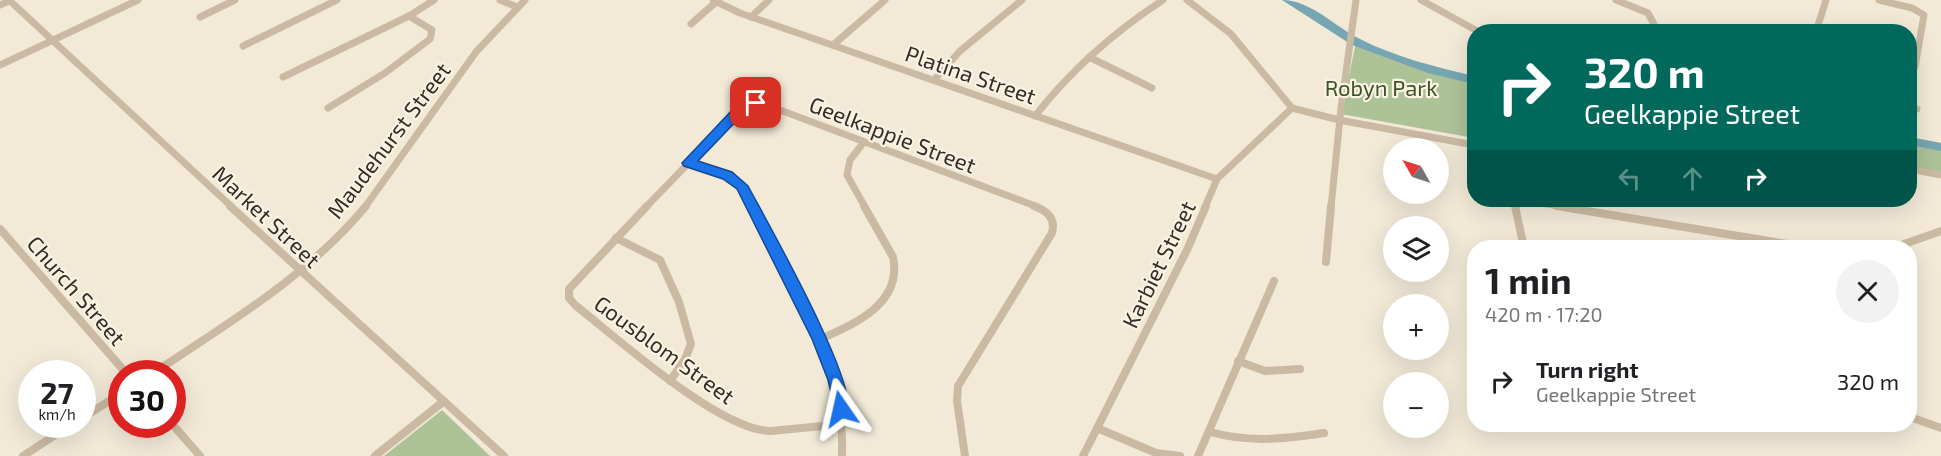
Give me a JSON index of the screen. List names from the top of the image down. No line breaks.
{"streets":{"street":["Platina Street","Geelkappie Street","Maudehurst Street","Market Street","Karbiet Street","Church Street","Gousblom Street"]},"crossings":[["Platina Street","Karbiet Street"],["Geelkappie Street","Gousblom Street"],["Maudehurst Street","Market Street"]],"parks":["Robyn Park"],"north":"top left","page":{"turn":["320 m","Geelkappie Street"],"map_buttons":["+","−"],"heading":["1 min","420 m · 17:20"],"list":[{"name":"Turn right","note":"Geelkappie Street","value":"320 m"}],"speed":"27 km/h","limit":"30"}}
